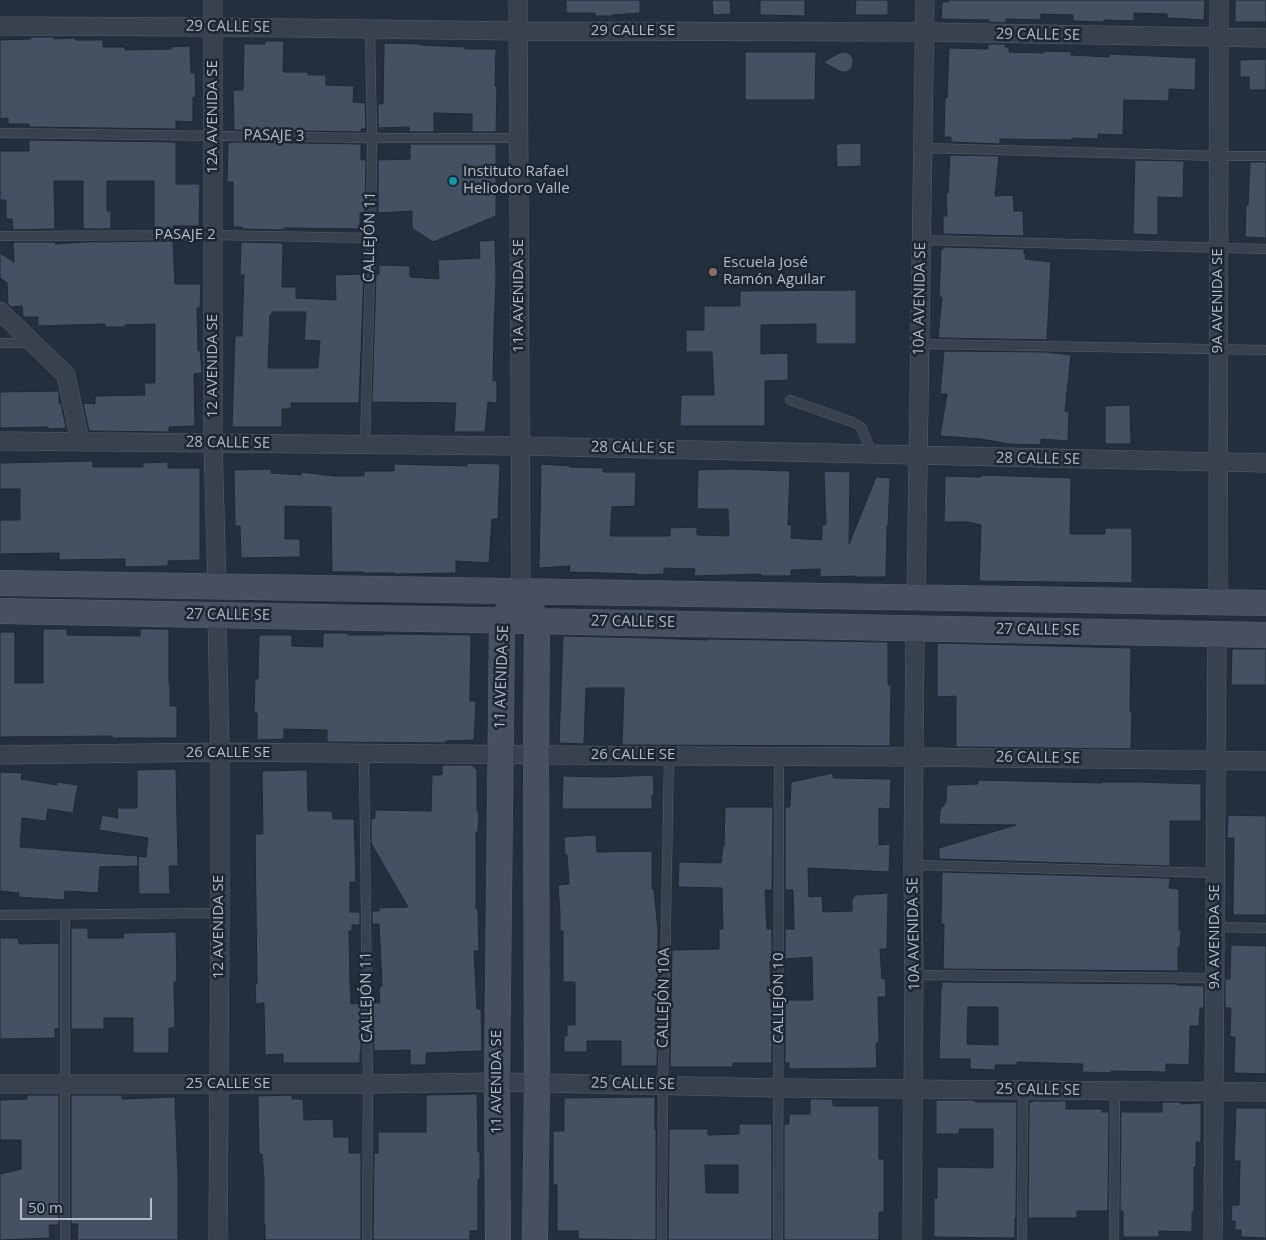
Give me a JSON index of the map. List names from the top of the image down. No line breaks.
{"streets":{"main road":["27 CALLE SE","11 AVENIDA SE"],"street":["29 CALLE SE","12A AVENIDA SE","11A AVENIDA SE","10A AVENIDA SE","9A AVENIDA SE","12 AVENIDA SE","28 CALLE SE","26 CALLE SE","25 CALLE SE"],"lane":["PASAJE 3","PASAJE 2","CALLEJÓN 11","CALLEJÓN 10A","CALLEJÓN 10"]},"crossings":[["29 CALLE SE","12A AVENIDA SE"],["29 CALLE SE","CALLEJÓN 11"],["29 CALLE SE","11A AVENIDA SE"],["29 CALLE SE","10A AVENIDA SE"],["29 CALLE SE","9A AVENIDA SE"],["12A AVENIDA SE","PASAJE 3"],["12A AVENIDA SE","PASAJE 2"],["12A AVENIDA SE","12 AVENIDA SE"],["PASAJE 3","CALLEJÓN 11"],["PASAJE 3","11A AVENIDA SE"],["PASAJE 2","CALLEJÓN 11"],["PASAJE 2","12 AVENIDA SE"],["CALLEJÓN 11","28 CALLE SE"],["CALLEJÓN 11","26 CALLE SE"],["CALLEJÓN 11","25 CALLE SE"],["11A AVENIDA SE","28 CALLE SE"],["11A AVENIDA SE","27 CALLE SE"],["11A AVENIDA SE","11 AVENIDA SE"],["10A AVENIDA SE","28 CALLE SE"],["10A AVENIDA SE","27 CALLE SE"],["10A AVENIDA SE","26 CALLE SE"],["10A AVENIDA SE","25 CALLE SE"],["9A AVENIDA SE","28 CALLE SE"],["9A AVENIDA SE","27 CALLE SE"],["9A AVENIDA SE","26 CALLE SE"],["9A AVENIDA SE","25 CALLE SE"],["12 AVENIDA SE","28 CALLE SE"],["12 AVENIDA SE","27 CALLE SE"],["12 AVENIDA SE","26 CALLE SE"],["12 AVENIDA SE","25 CALLE SE"],["27 CALLE SE","11 AVENIDA SE"],["11 AVENIDA SE","26 CALLE SE"],["11 AVENIDA SE","25 CALLE SE"],["26 CALLE SE","CALLEJÓN 10A"],["26 CALLE SE","CALLEJÓN 10"],["CALLEJÓN 10A","25 CALLE SE"],["CALLEJÓN 10","25 CALLE SE"]],"places":["Instituto Rafael Heliodoro Valle","Escuela José Ramón Aguilar"],"scale_bar":"50 m"}
